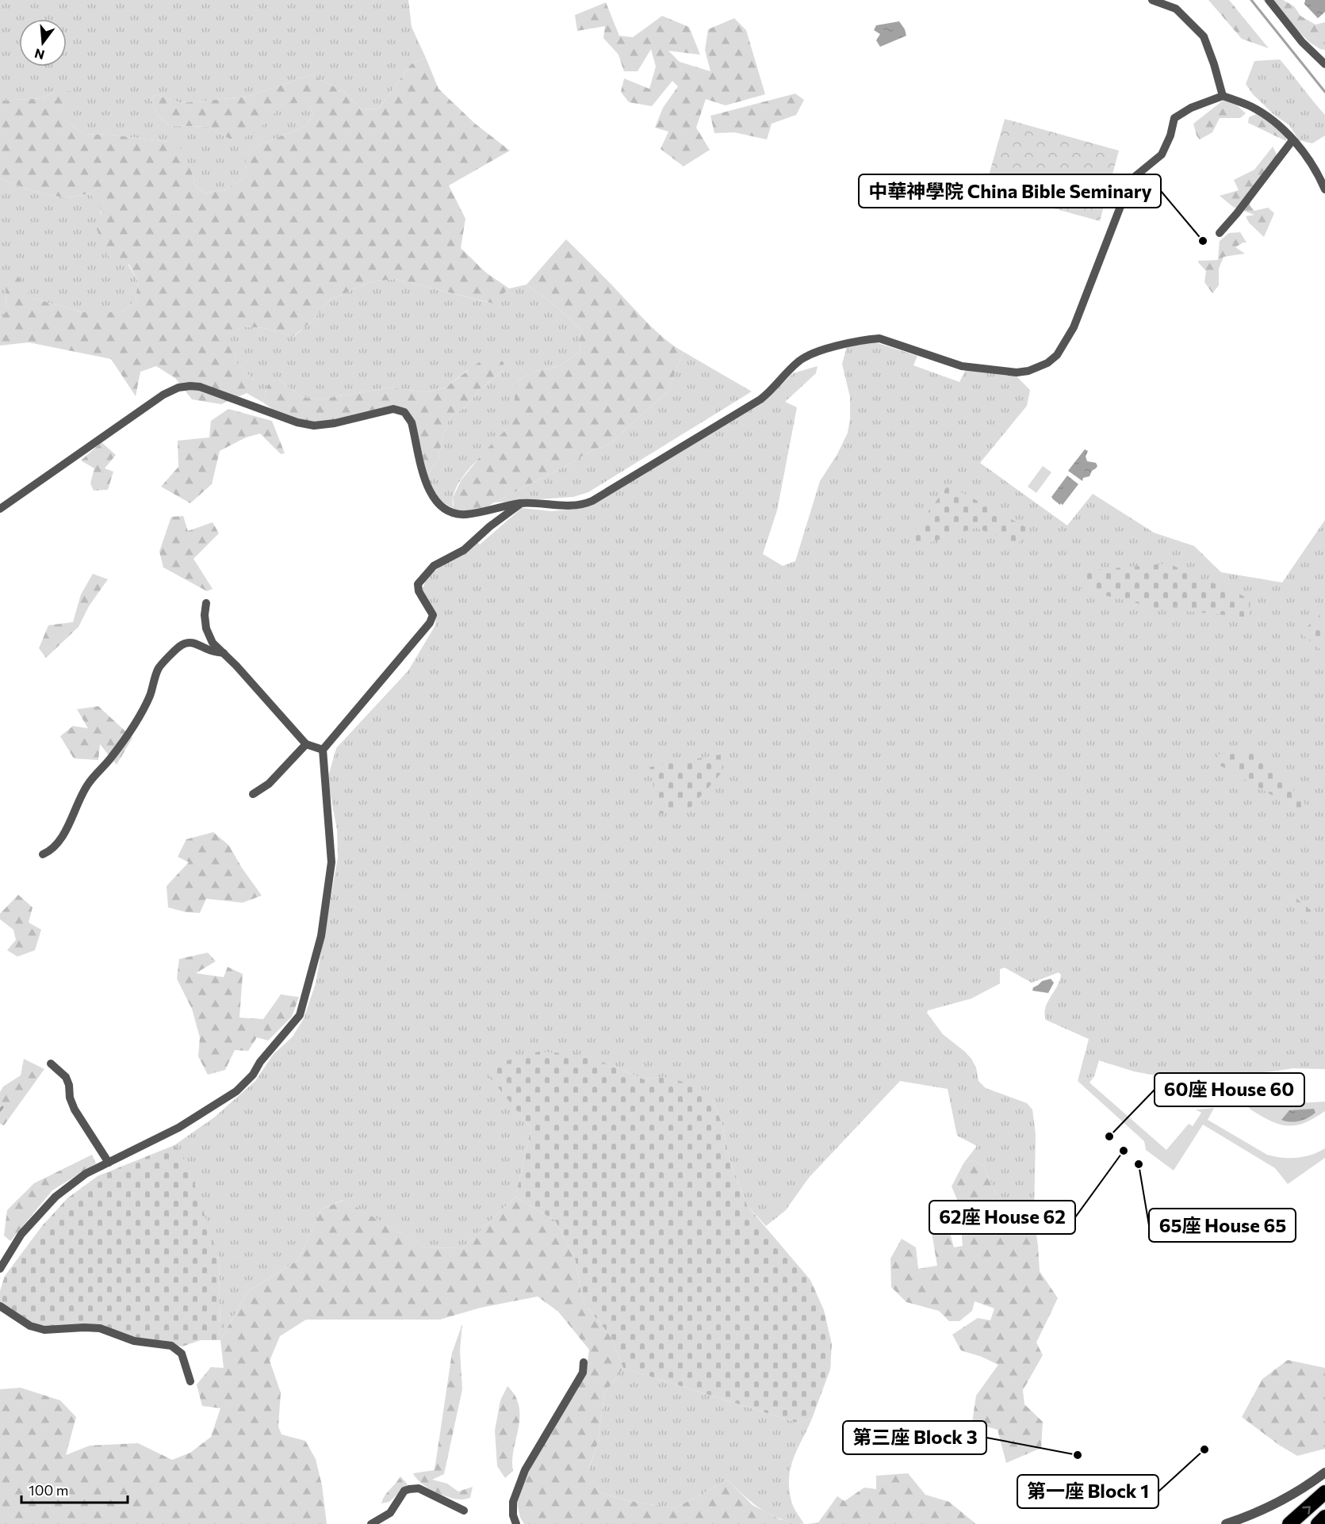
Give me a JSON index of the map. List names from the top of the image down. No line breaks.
{"places":["中華神學院 China Bible Seminary","60座 House 60","62座 House 62","65座 House 65","第一座 Block 1","第三座 Block 3"],"scale_bar":"100 m","north":"bottom"}
